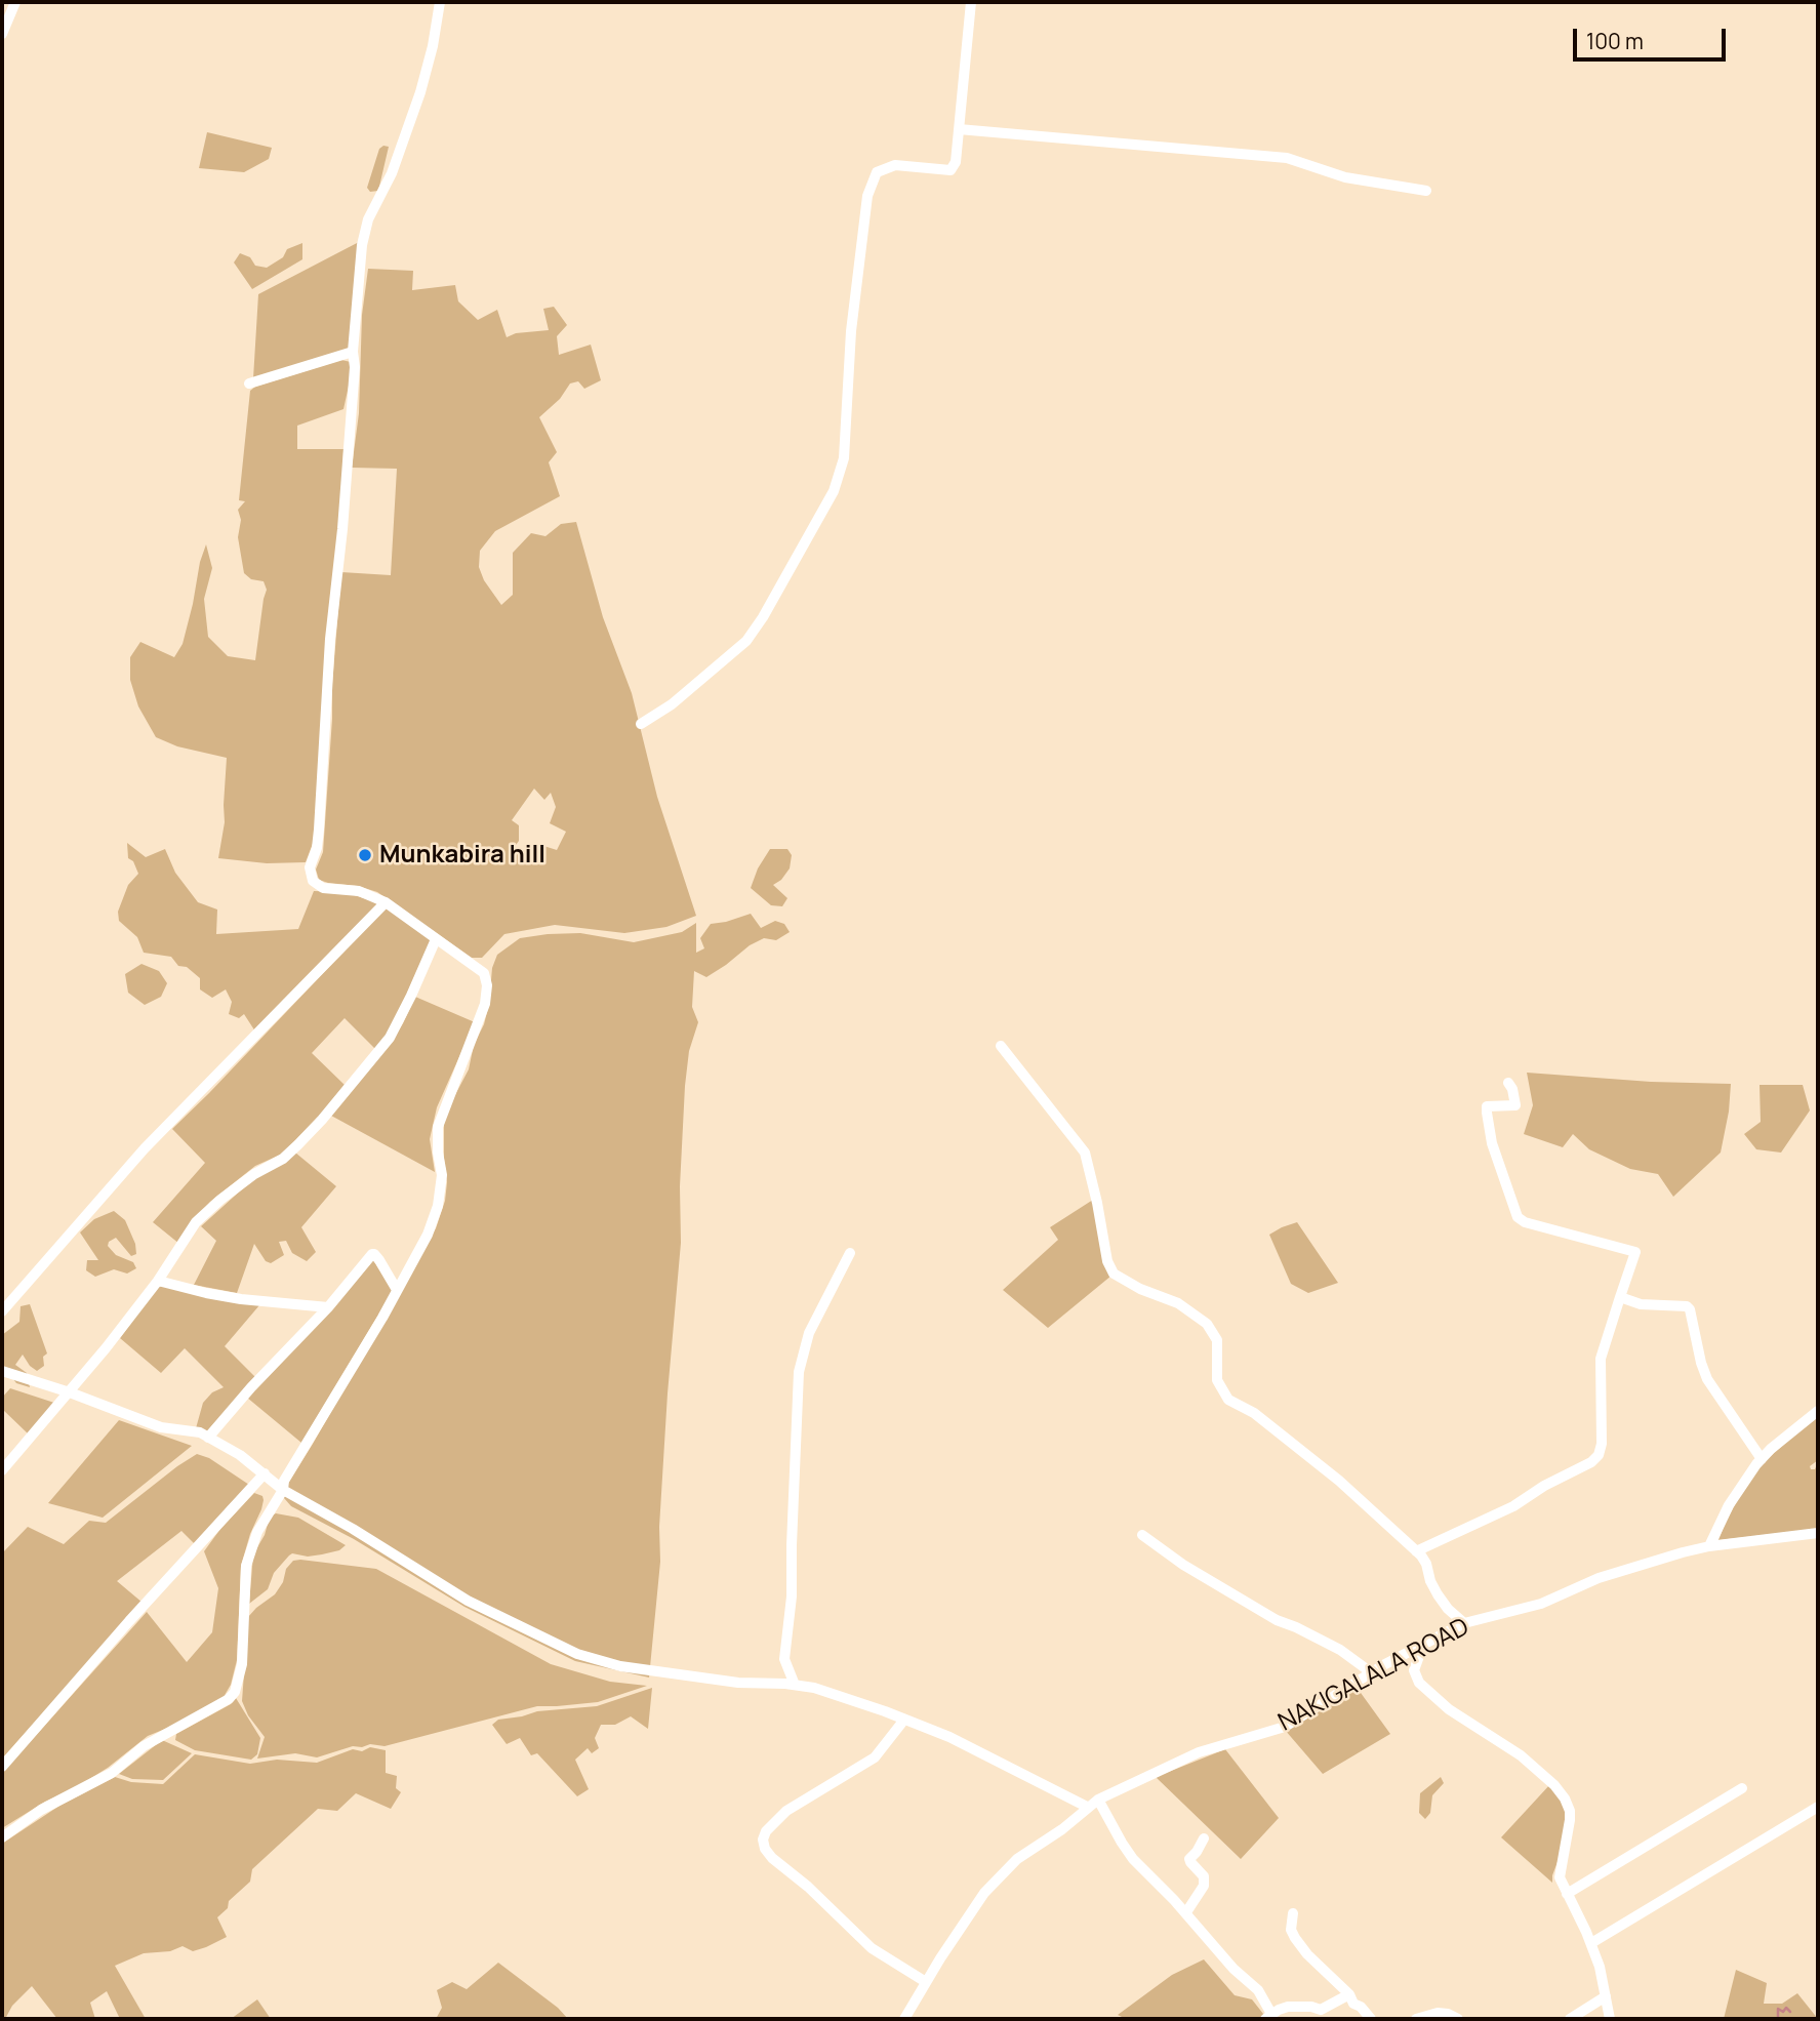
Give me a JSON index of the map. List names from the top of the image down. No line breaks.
{"streets":{"street":["NAKIGALALA ROAD"]},"places":["Munkabira hill"],"scale_bar":"100 m"}
